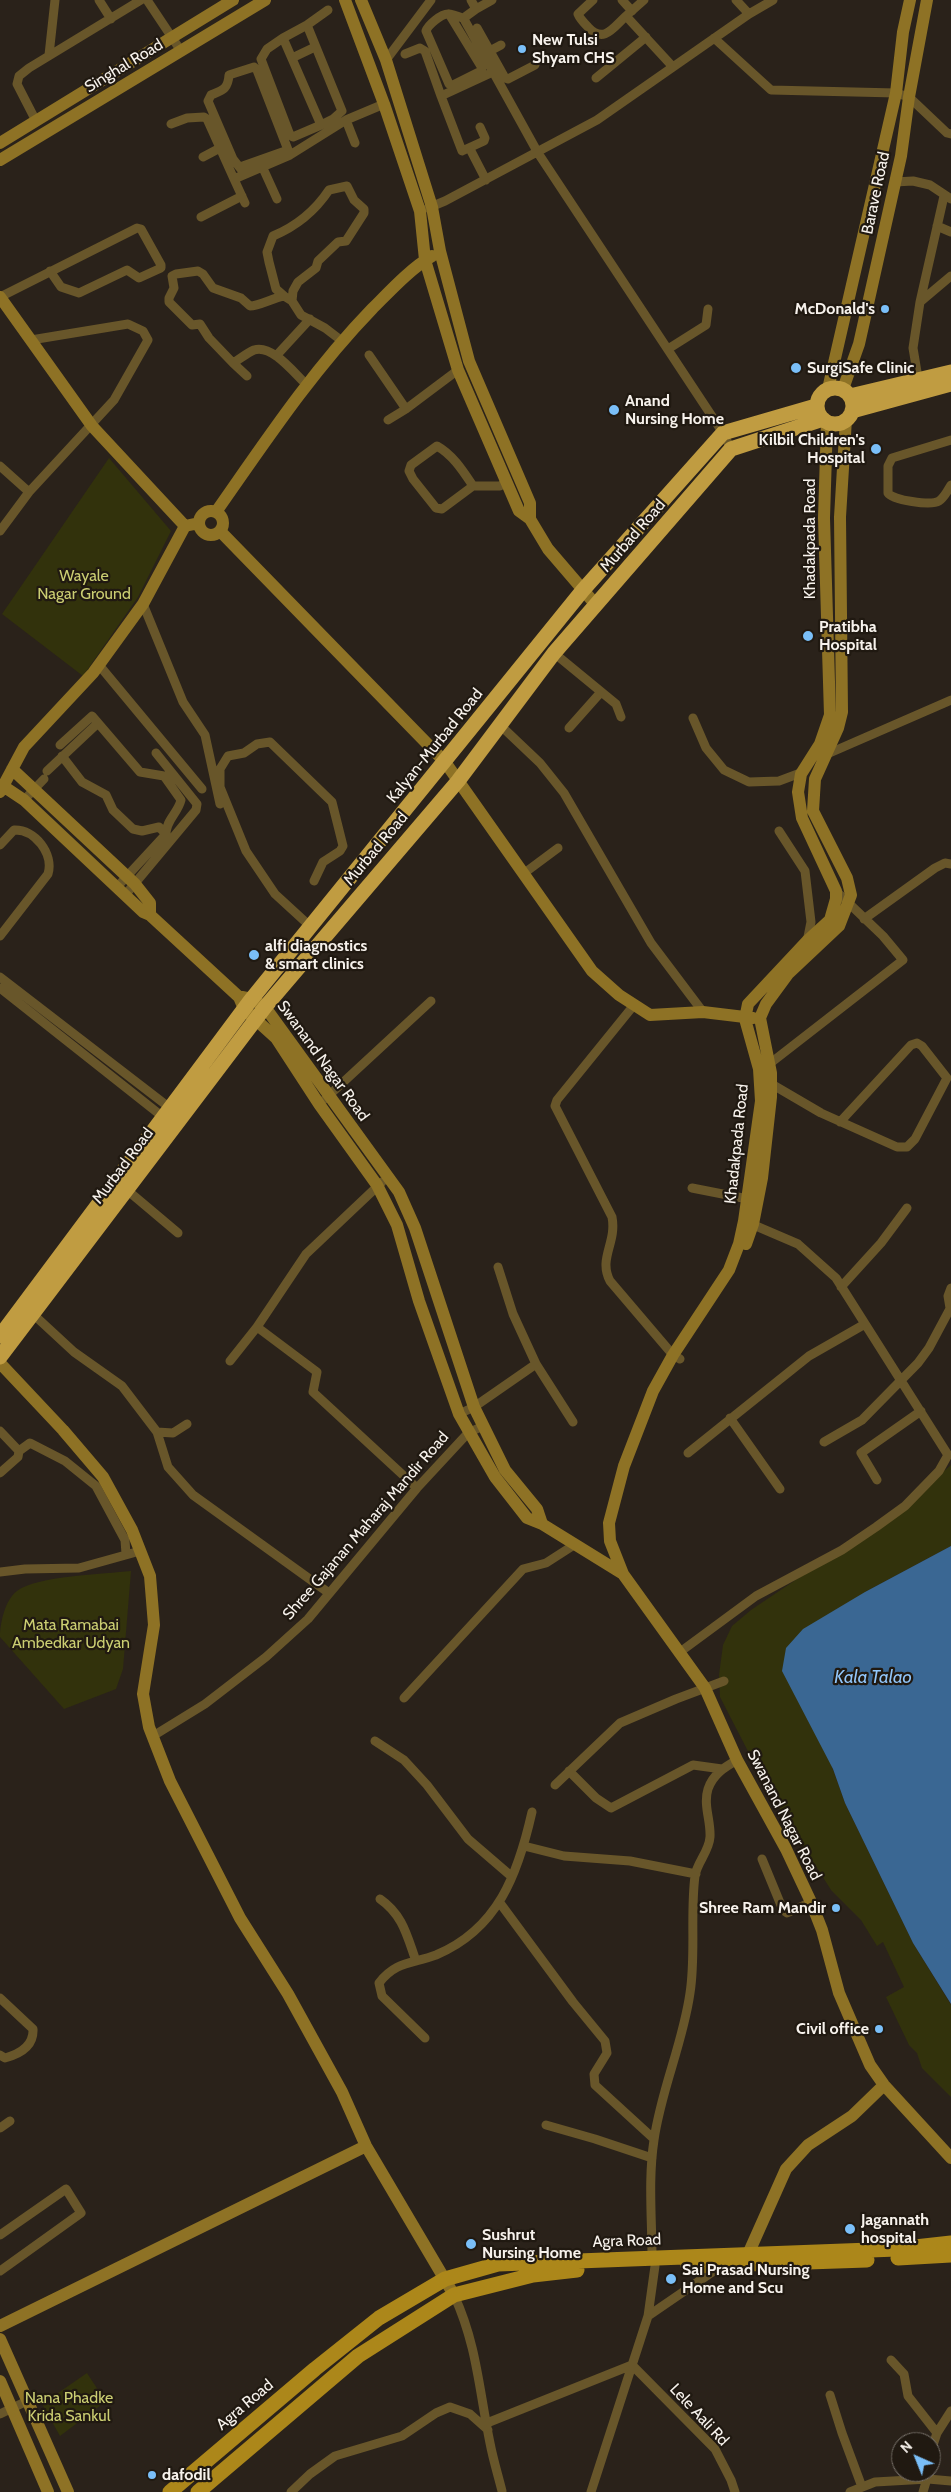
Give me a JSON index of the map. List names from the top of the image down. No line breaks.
{"streets":{"highway":["Murbad Road","Kalyan-Murbad Road"],"main road":["Agra Road"],"street":["Singhal Road","Barave Road","Khadakpada Road","Swanand Nagar Road","Shree Gajanan Maharaj Mandir Road","Lele Aali Rd"]},"crossings":[["Barave Road","Khadakpada Road"],["Murbad Road","Kalyan-Murbad Road"],["Murbad Road","Swanand Nagar Road"],["Kalyan-Murbad Road","Swanand Nagar Road"],["Swanand Nagar Road","Shree Gajanan Maharaj Mandir Road"]],"water":["Kala Talao"],"parks":["Wayale Nagar Ground","Mata Ramabai Ambedkar Udyan","Nana Phadke Krida Sankul"],"places":["New Tulsi Shyam CHS","McDonald's","SurgiSafe Clinic","Anand Nursing Home","Kilbil Children's Hospital","Pratibha Hospital","alfi diagnostics & smart clinics","Shree Ram Mandir","Civil office","Jagannath hospital","Sushrut Nursing Home","Sai Prasad Nursing Home and Scu","dafodil"],"north":"top left"}
